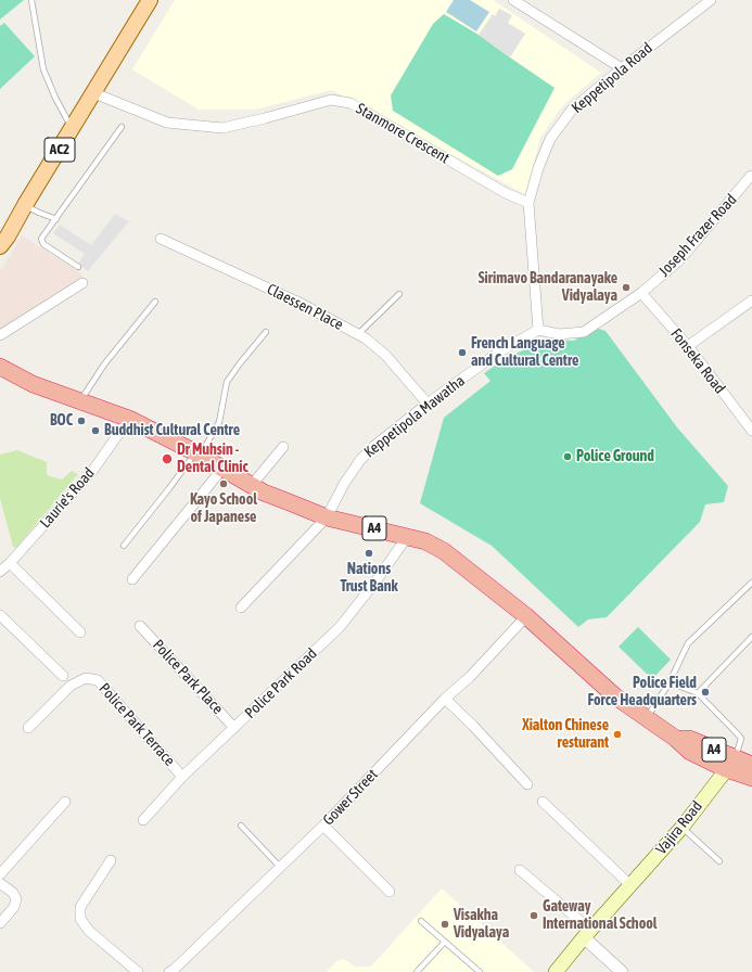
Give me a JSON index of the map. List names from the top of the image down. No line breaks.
{"streets":{"highway":["A4"],"main road":["AC2","Vajira Road"],"street":["Keppetipola Road","Stanmore Crescent","Joseph Frazer Road","Claessen Place","Fonseka Road","Keppetipola Mawatha","Laurie's Road","Police Park Place","Police Park Road","Police Park Terrace","Gower Street"]},"crossings":[["Keppetipola Road","Stanmore Crescent"],["Keppetipola Road","Keppetipola Mawatha"],["Stanmore Crescent","AC2"],["Joseph Frazer Road","Fonseka Road"],["Claessen Place","Keppetipola Mawatha"],["Keppetipola Mawatha","A4"],["Laurie's Road","A4"],["A4","Police Park Road"],["A4","Gower Street"],["A4","Vajira Road"],["Police Park Place","Police Park Road"],["Police Park Road","Police Park Terrace"]],"places":["Sirimavo Bandaranayake Vidyalaya","French Language and Cultural Centre","BOC","Buddhist Cultural Centre","Police Ground","Dr Muhsin - Dental Clinic","Kayo School of Japanese","Nations Trust Bank","Police Field Force Headquarters","Xialton Chinese resturant","Gateway International School","Visakha Vidyalaya"]}
